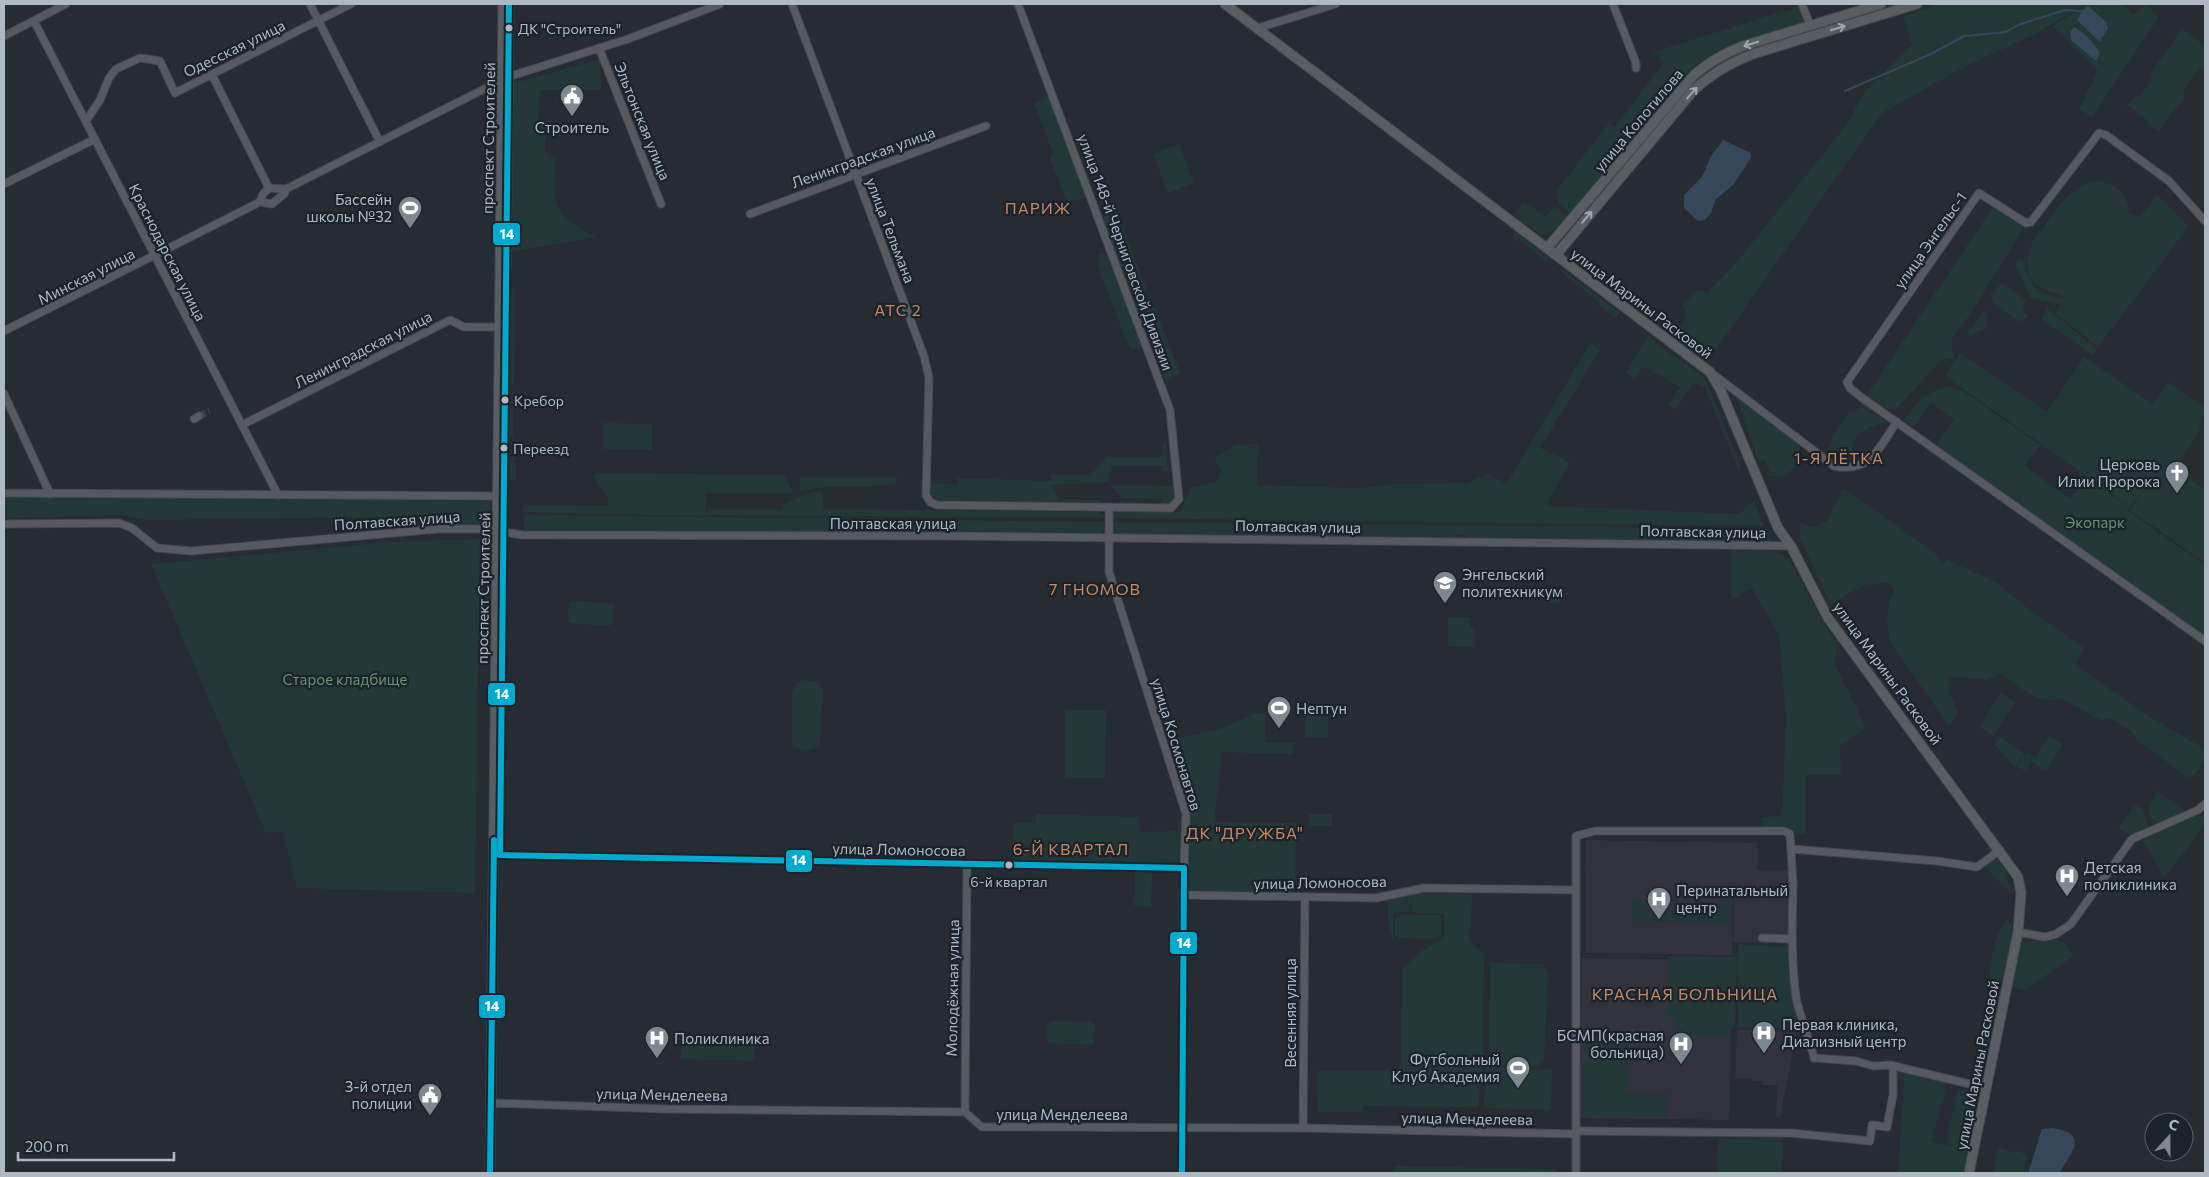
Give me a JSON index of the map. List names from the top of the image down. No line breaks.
{"streets":{"main road":["улица Колотилова","проспект Строителей","улица Марины Расковой"],"street":["Одесская улица","Эльтонская улица","Ленинградская улица","улица Тельмана","улица Энгельс-1","Краснодарская улица","улица 148-й Черниговской Дивизии","Минская улица","Полтавская улица","улица Космонавтов","улица Ломоносова","Молодёжная улица","Весенняя улица","улица Менделеева"]},"crossings":[["Одесская улица","Краснодарская улица"],["улица Колотилова","улица Марины Расковой"],["Эльтонская улица","Минская улица"],["проспект Строителей","Ленинградская улица"],["проспект Строителей","Минская улица"],["проспект Строителей","Полтавская улица"],["проспект Строителей","улица Ломоносова"],["проспект Строителей","улица Менделеева"],["Ленинградская улица","улица Тельмана"],["Ленинградская улица","Краснодарская улица"],["улица Тельмана","Полтавская улица"],["Краснодарская улица","Минская улица"],["Краснодарская улица","Полтавская улица"],["улица 148-й Черниговской Дивизии","Полтавская улица"],["улица Марины Расковой","Полтавская улица"],["Полтавская улица","улица Космонавтов"],["улица Космонавтов","улица Ломоносова"],["улица Космонавтов","улица Менделеева"],["улица Ломоносова","Молодёжная улица"],["улица Ломоносова","Весенняя улица"],["Молодёжная улица","улица Менделеева"],["Весенняя улица","улица Менделеева"]],"districts":["ПАРИЖ","АТС 2","1-Я ЛЁТКА","7 ГНОМОВ","ДК \"ДРУЖБА\"","6-Й КВАРТАЛ","КРАСНАЯ БОЛЬНИЦА"],"parks":["Экопарк","Старое кладбище"],"places":{"other":["ДК \"Строитель\"","Кребор","Переезд","6-й квартал"],"public building":["Строитель","3-й отдел полиции"],"sports":["Бассейн школы №32","Нептун","Футбольный Клуб Академия"],"church":["Церковь Илии Пророка"],"school or university":["Энгельский политехникум"],"hospital":["Детская поликлиника","Перинатальный центр","Первая клиника, Диализный центр","Поликлиника","БСМП(красная больница)"]},"lines":["transit line 14"],"scale_bar":"200 m","north":"top"}
